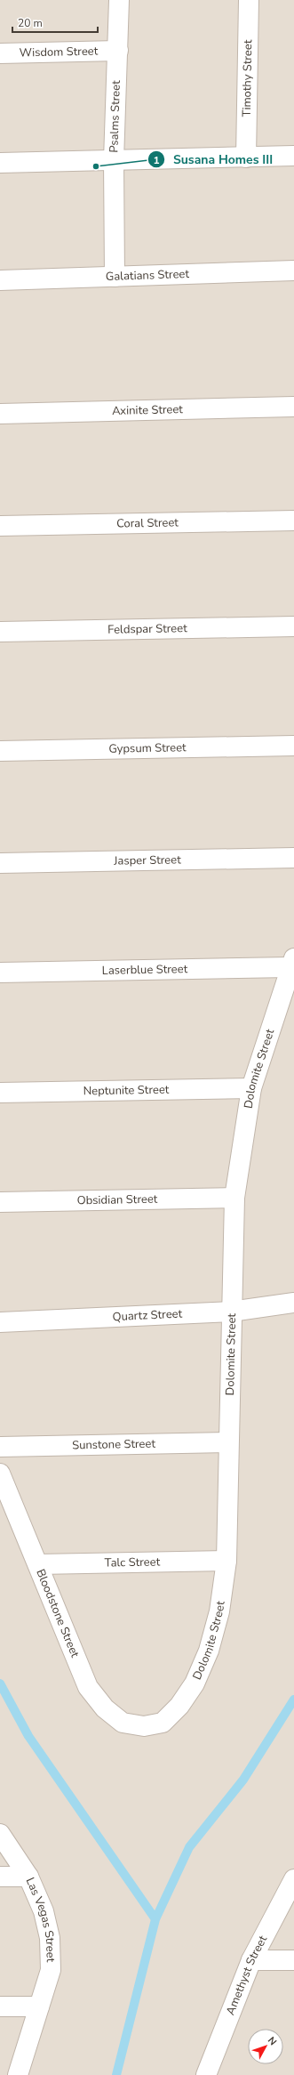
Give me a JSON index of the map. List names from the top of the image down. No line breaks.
{"streets":{"street":["Wisdom Street","Timothy Street","Psalms Street","Galatians Street","Axinite Street","Coral Street","Feldspar Street","Gypsum Street","Jasper Street","Laserblue Street","Dolomite Street","Neptunite Street","Obsidian Street","Quartz Street","Sunstone Street","Talc Street","Bloodstone Street","Las Vegas Street","Amethyst Street"]},"crossings":[["Wisdom Street","Psalms Street"],["Psalms Street","Galatians Street"],["Laserblue Street","Dolomite Street"],["Dolomite Street","Neptunite Street"],["Dolomite Street","Obsidian Street"],["Dolomite Street","Quartz Street"],["Dolomite Street","Sunstone Street"],["Dolomite Street","Talc Street"],["Dolomite Street","Bloodstone Street"],["Talc Street","Bloodstone Street"]],"places":["Susana Homes III"],"scale_bar":"20 m","north":"top right"}
